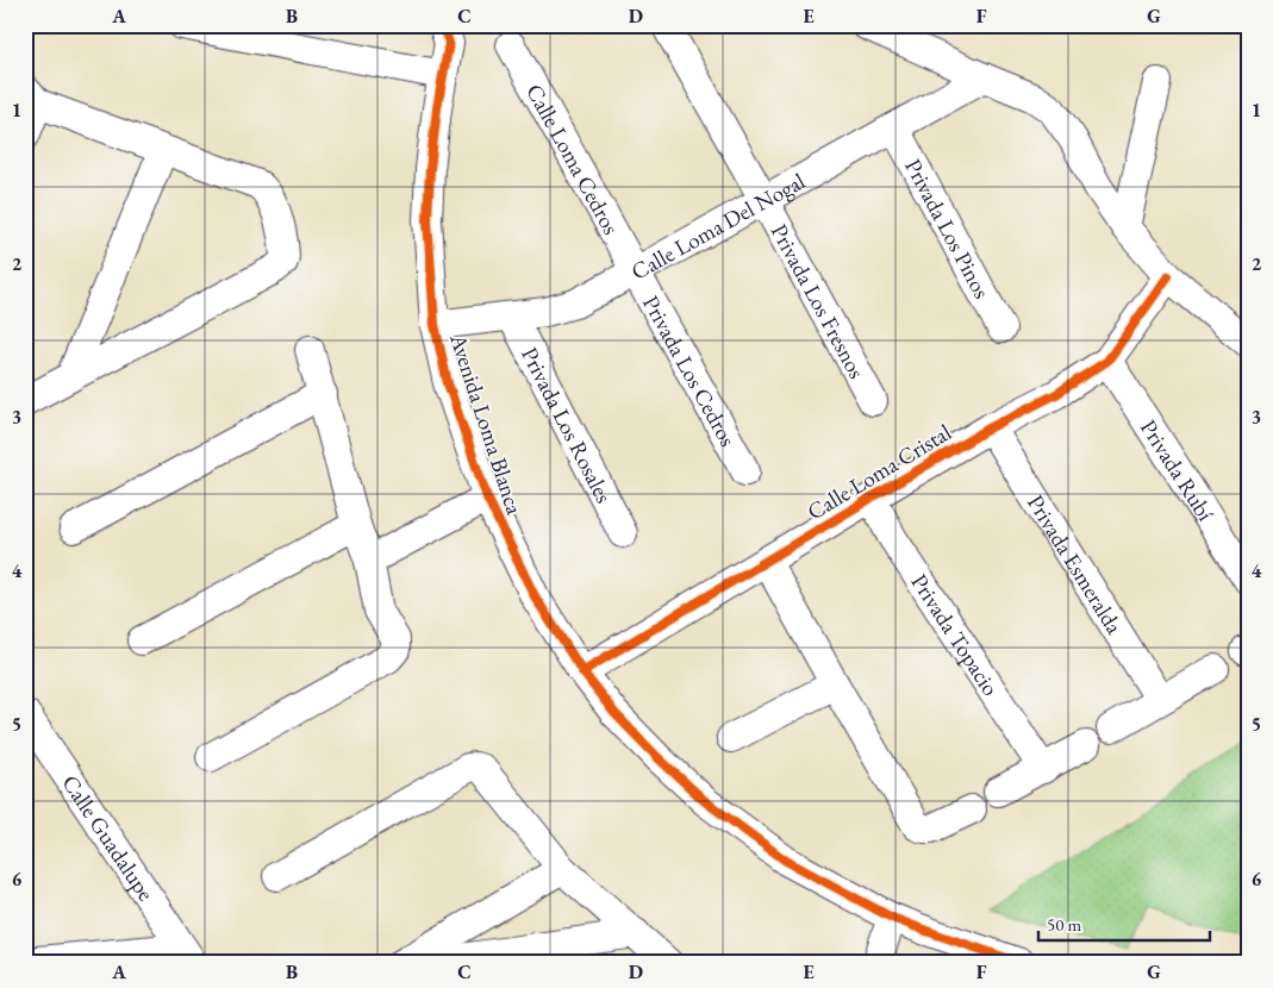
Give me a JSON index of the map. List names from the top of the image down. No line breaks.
{"streets":{"street":["Calle Loma Cedros","Calle Loma Del Nogal","Privada Los Pinos","Privada Los Fresnos","Privada Los Cedros","Avenida Loma Blanca","Privada Los Rosales","Privada Rubí","Calle Loma Cristal","Privada Esmeralda","Privada Topacio","Calle Guadalupe"]},"crossings":[["Calle Loma Cedros","Calle Loma Del Nogal"],["Calle Loma Cedros","Privada Los Cedros"],["Calle Loma Del Nogal","Privada Los Pinos"],["Calle Loma Del Nogal","Privada Los Fresnos"],["Calle Loma Del Nogal","Privada Los Cedros"],["Calle Loma Del Nogal","Avenida Loma Blanca"],["Calle Loma Del Nogal","Privada Los Rosales"],["Avenida Loma Blanca","Calle Loma Cristal"],["Privada Rubí","Calle Loma Cristal"],["Calle Loma Cristal","Privada Esmeralda"],["Calle Loma Cristal","Privada Topacio"]],"scale_bar":"50 m","grid":{"columns":["A","B","C","D","E","F","G"],"rows":["1","2","3","4","5","6"]}}
